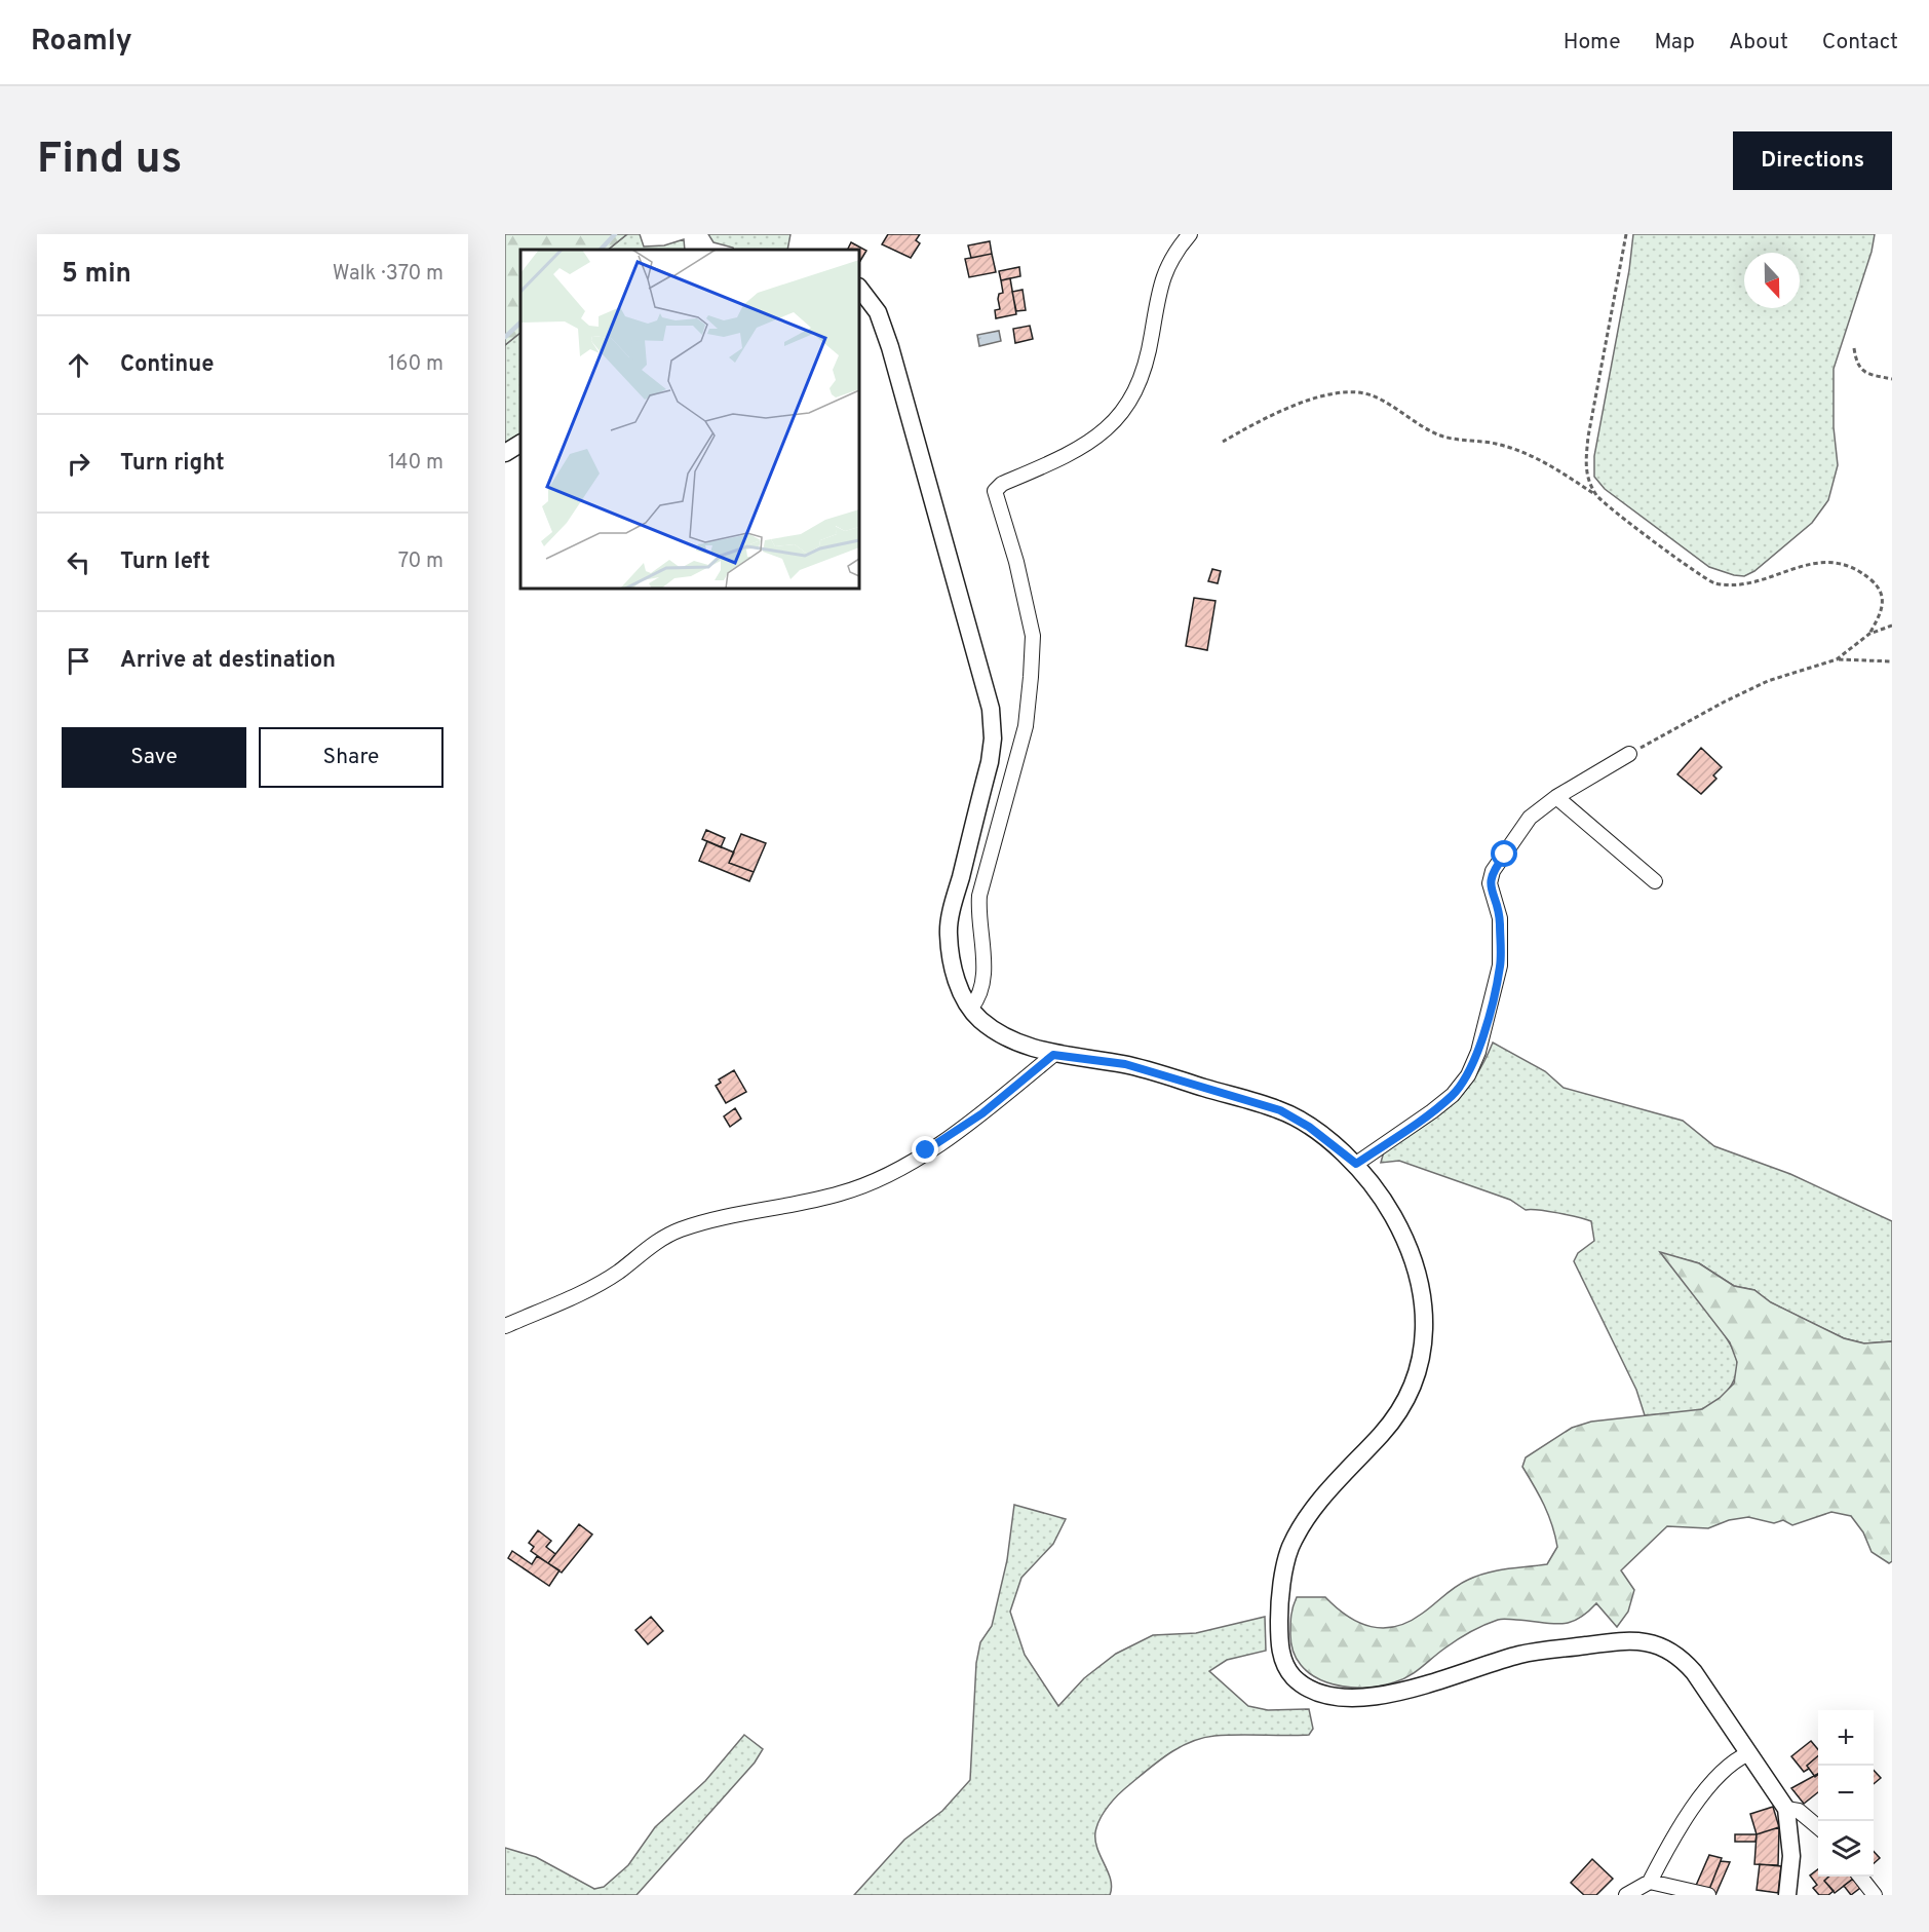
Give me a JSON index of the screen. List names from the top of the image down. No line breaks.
{"north":"bottom","page":{"header":"Roamly","nav":["Home","Map","About","Contact"],"buttons":["Directions",["Save","Share"]],"title":"Find us","heading":["5 min","Walk · 370 m"],"list":[["Continue","160 m"],["Turn right","140 m"],["Turn left","70 m"],"Arrive at destination"],"map_buttons":["+","−"]}}
